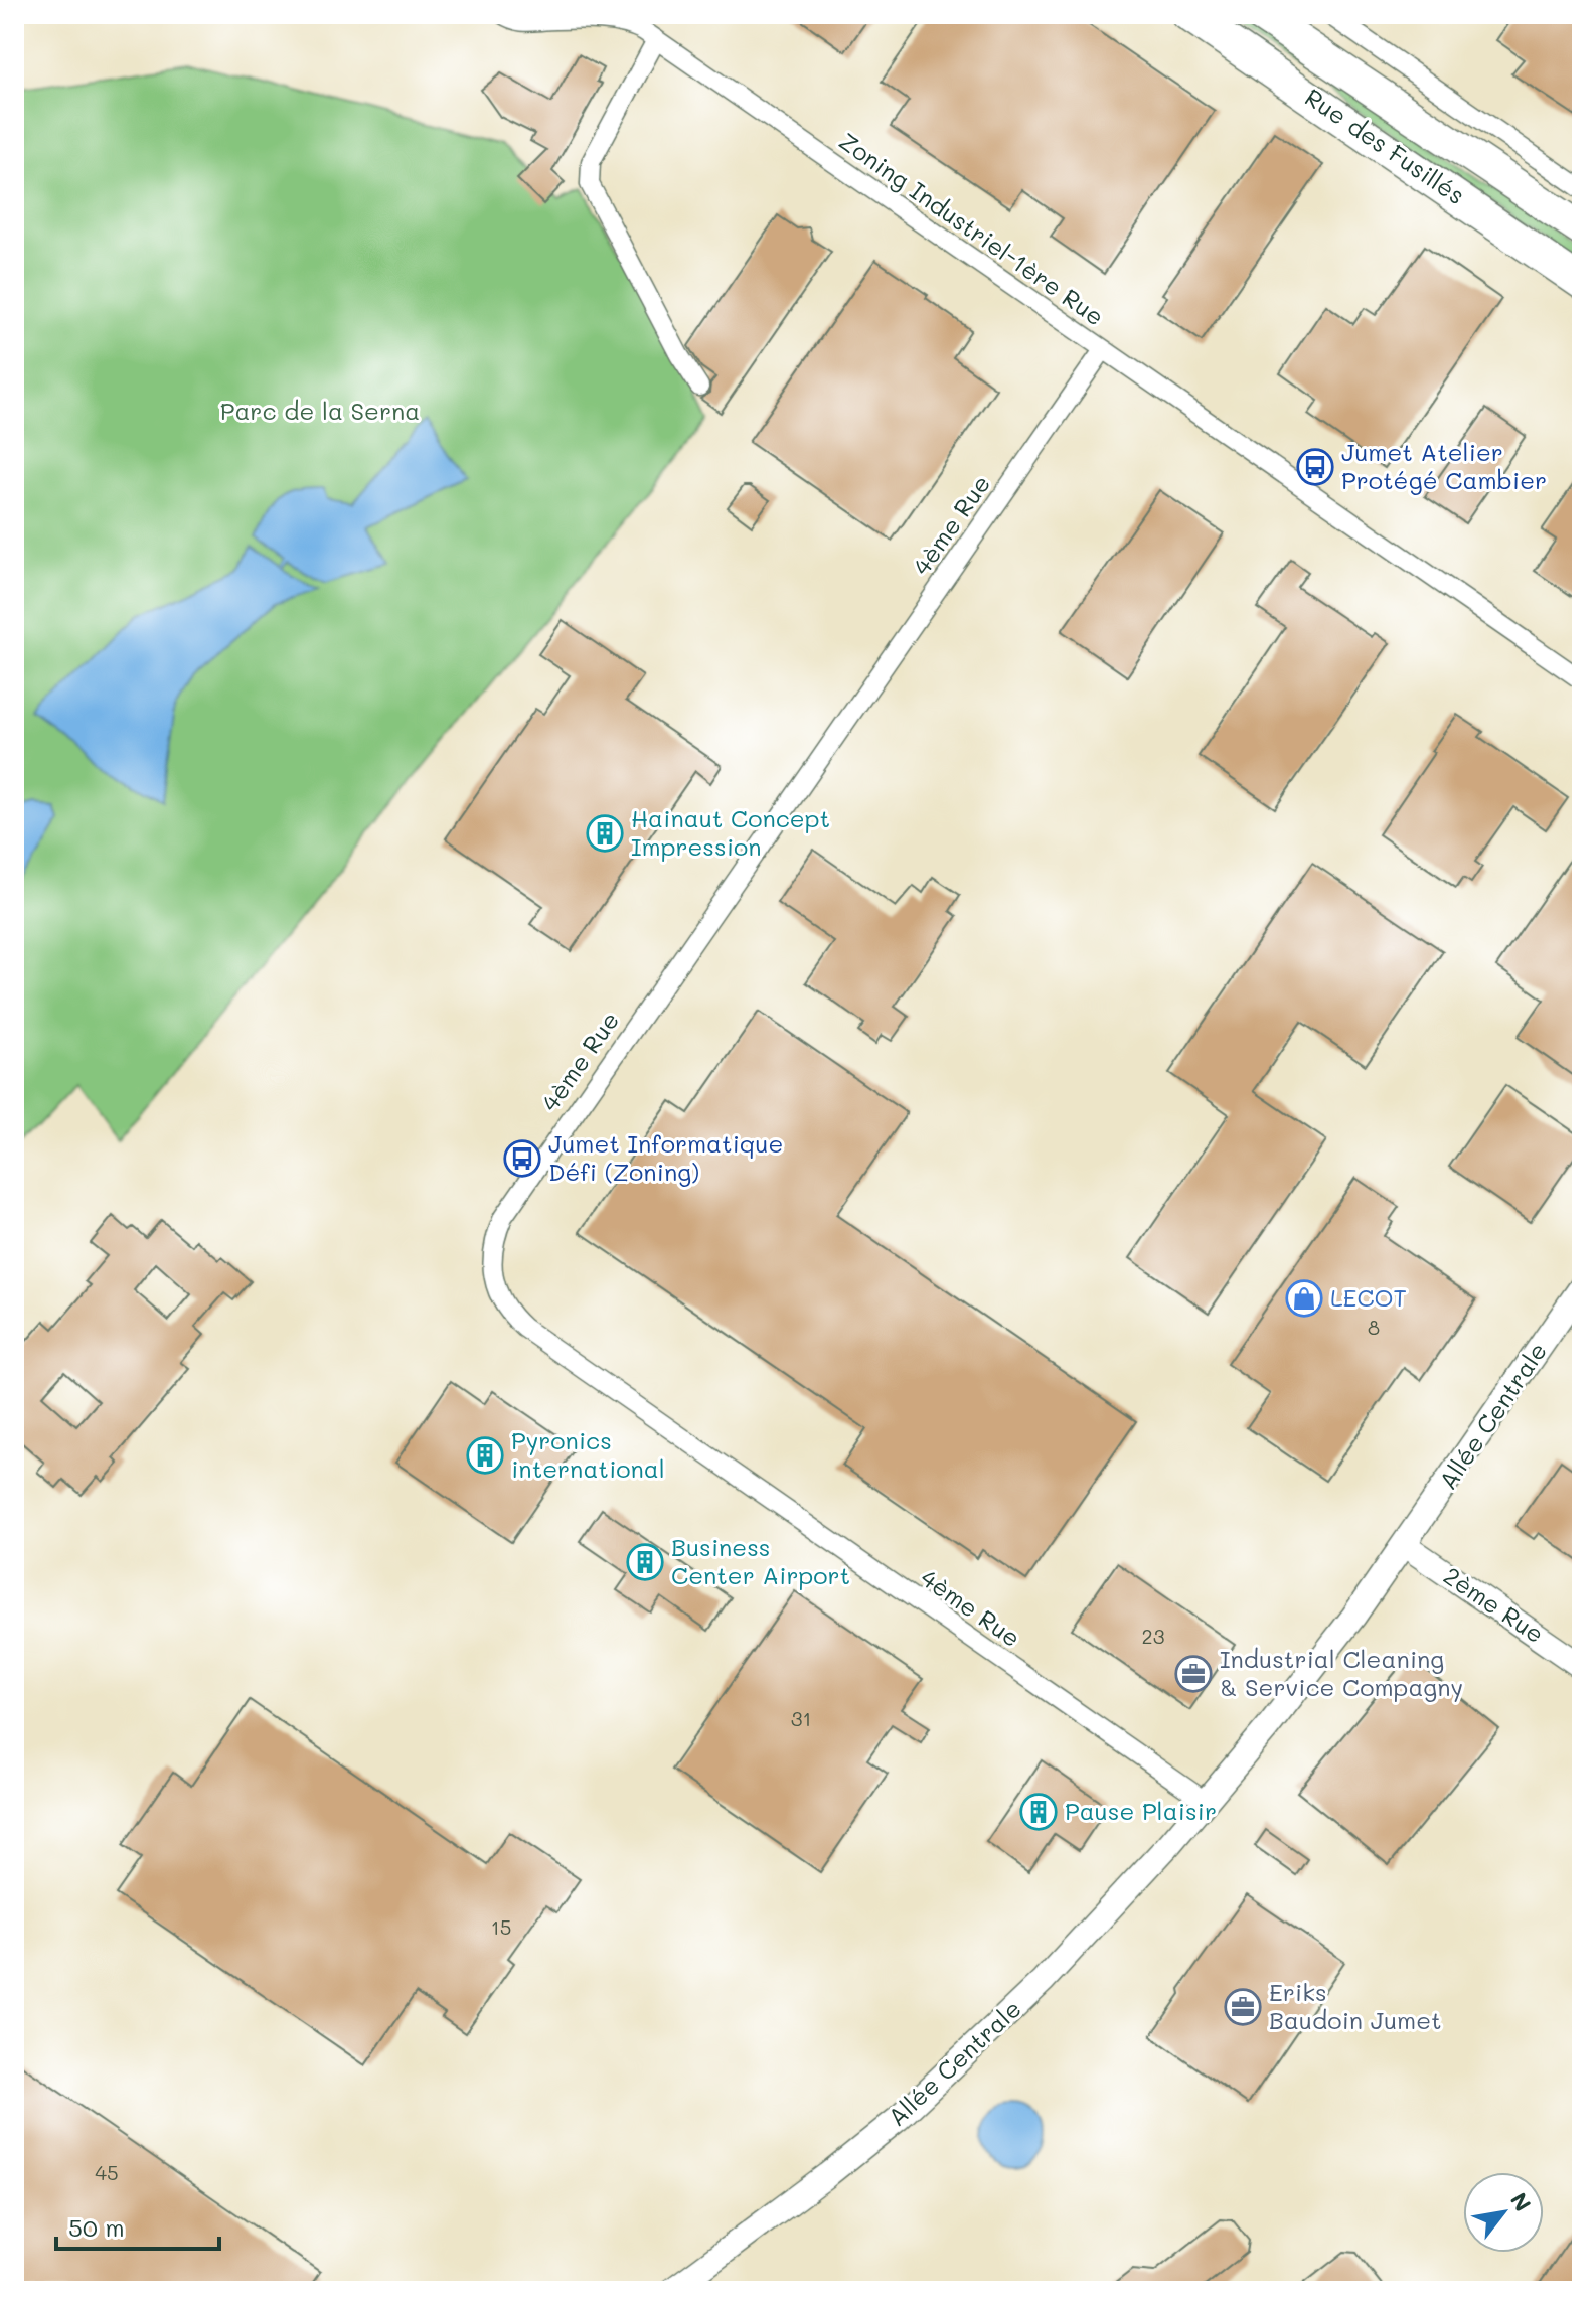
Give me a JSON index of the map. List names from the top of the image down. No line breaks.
{"streets":{"highway":["Rue des Fusillés"],"street":["Zoning Industriel-1ère Rue","4ème Rue","Allée Centrale","2ème Rue"]},"crossings":[["Zoning Industriel-1ère Rue","4ème Rue"],["4ème Rue","Allée Centrale"],["Allée Centrale","2ème Rue"]],"parks":["Parc de la Serna"],"places":{"bus stop":["Jumet Atelier Protégé Cambier","Jumet Informatique Défi (Zoning)"],"building":["Hainaut Concept Impression","Pyronics international","Business Center Airport","Pause Plaisir"],"shop":["LECOT"],"office":["Industrial Cleaning & Service Compagny","Eriks Baudoin Jumet"]},"house_numbers":["8","23","31","15","45"],"scale_bar":"50 m","north":"top right"}
